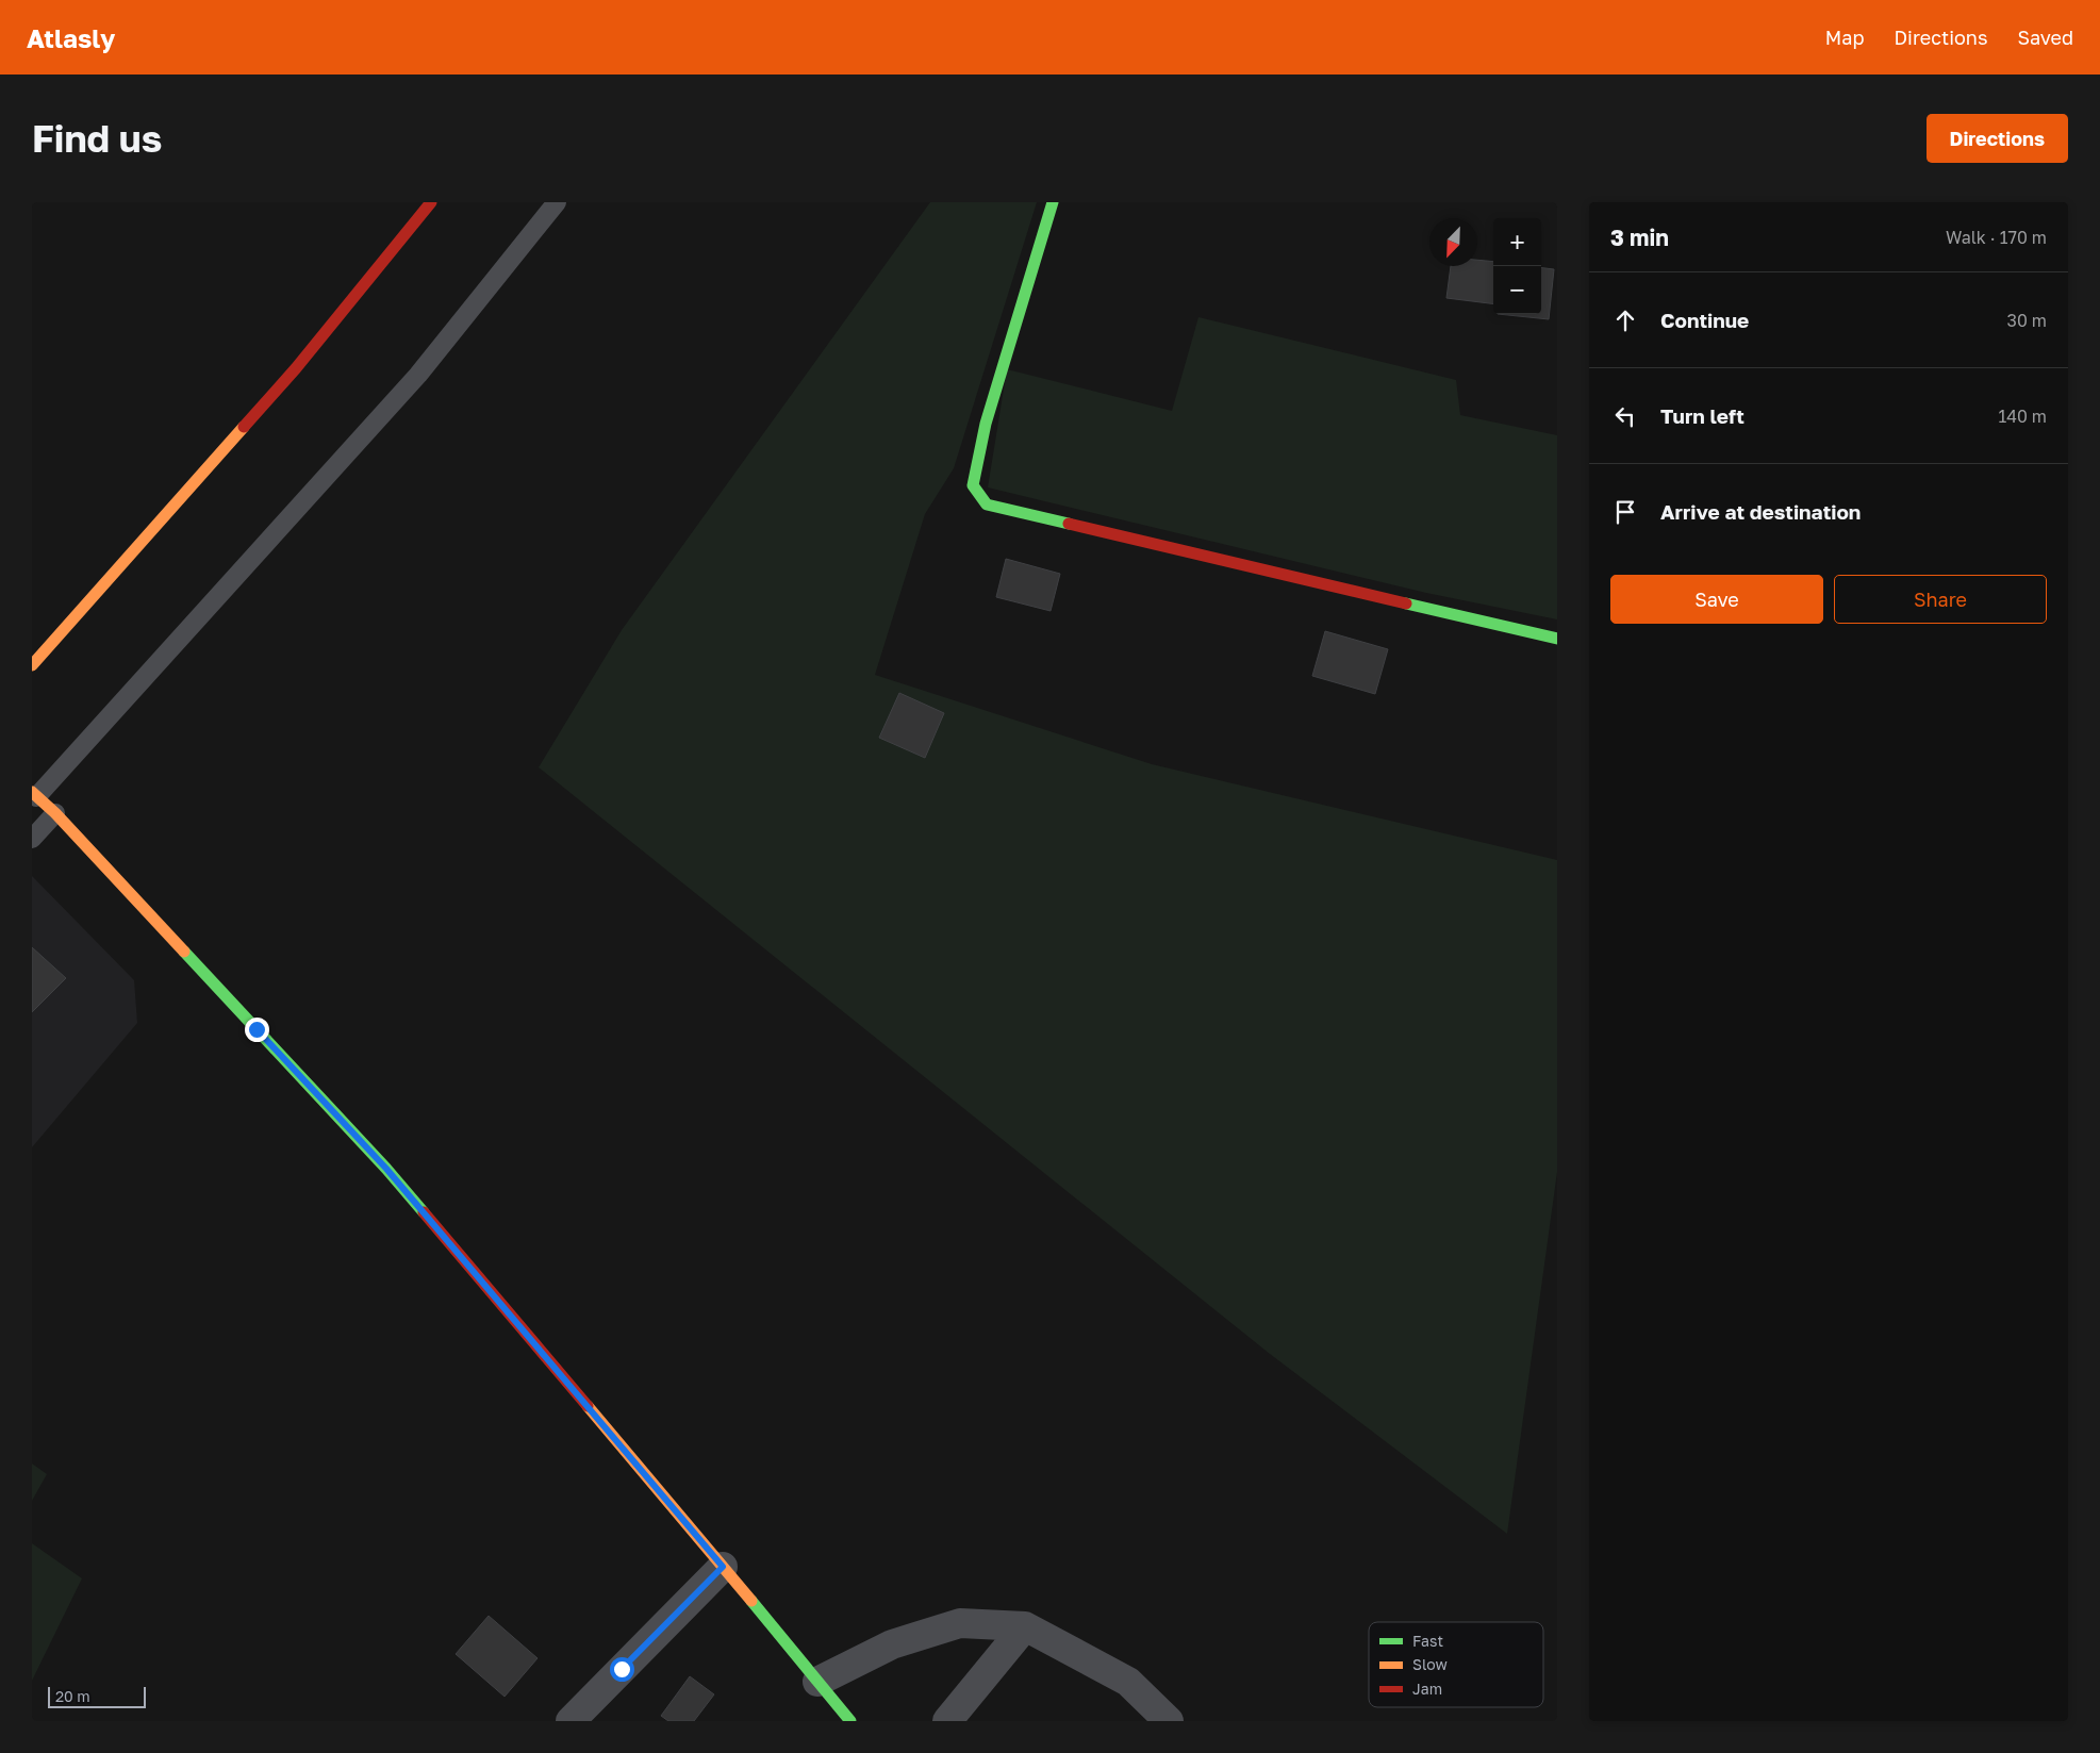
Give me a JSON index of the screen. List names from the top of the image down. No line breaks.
{"legend":["Fast","Slow","Jam"],"scale_bar":"20 m","north":"bottom left","page":{"header":"Atlasly","nav":["Map","Directions","Saved"],"buttons":["Directions",["Save","Share"]],"title":"Find us","heading":["3 min","Walk · 170 m"],"map_buttons":["+","−"],"list":[["Continue","30 m"],["Turn left","140 m"],"Arrive at destination"],"scale":"20 m"}}
